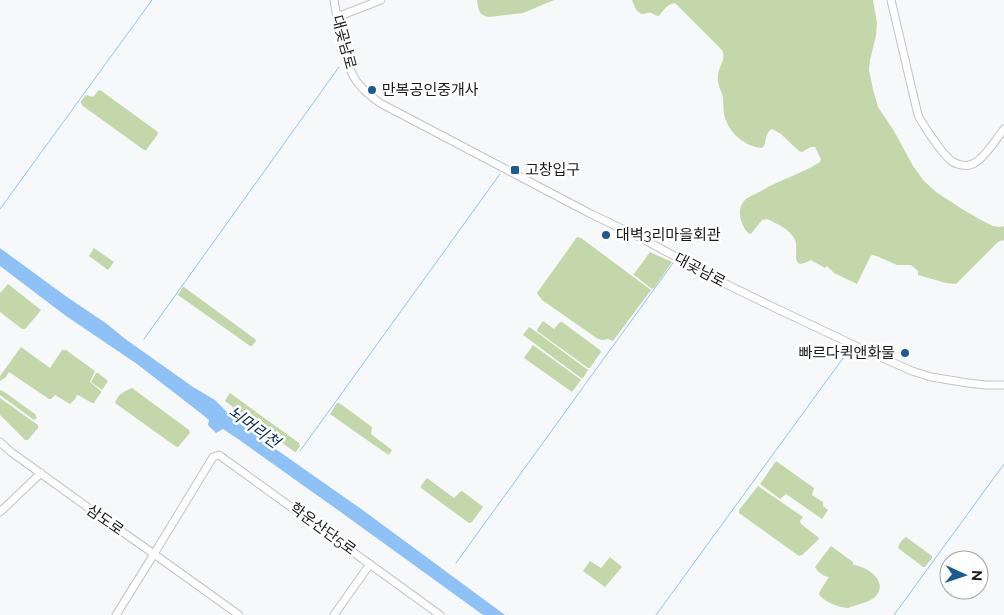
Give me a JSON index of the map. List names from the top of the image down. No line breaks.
{"streets":{"street":["대곶남로","삼도로","학운산단5로"]},"crossings":[["삼도로","학운산단5로"]],"water":["뇌머리천"],"places":{"other":["만복공인중개사","대벽3리마을회관","빠르다퀵앤화물"],"transit":["고창입구"]},"north":"right"}
